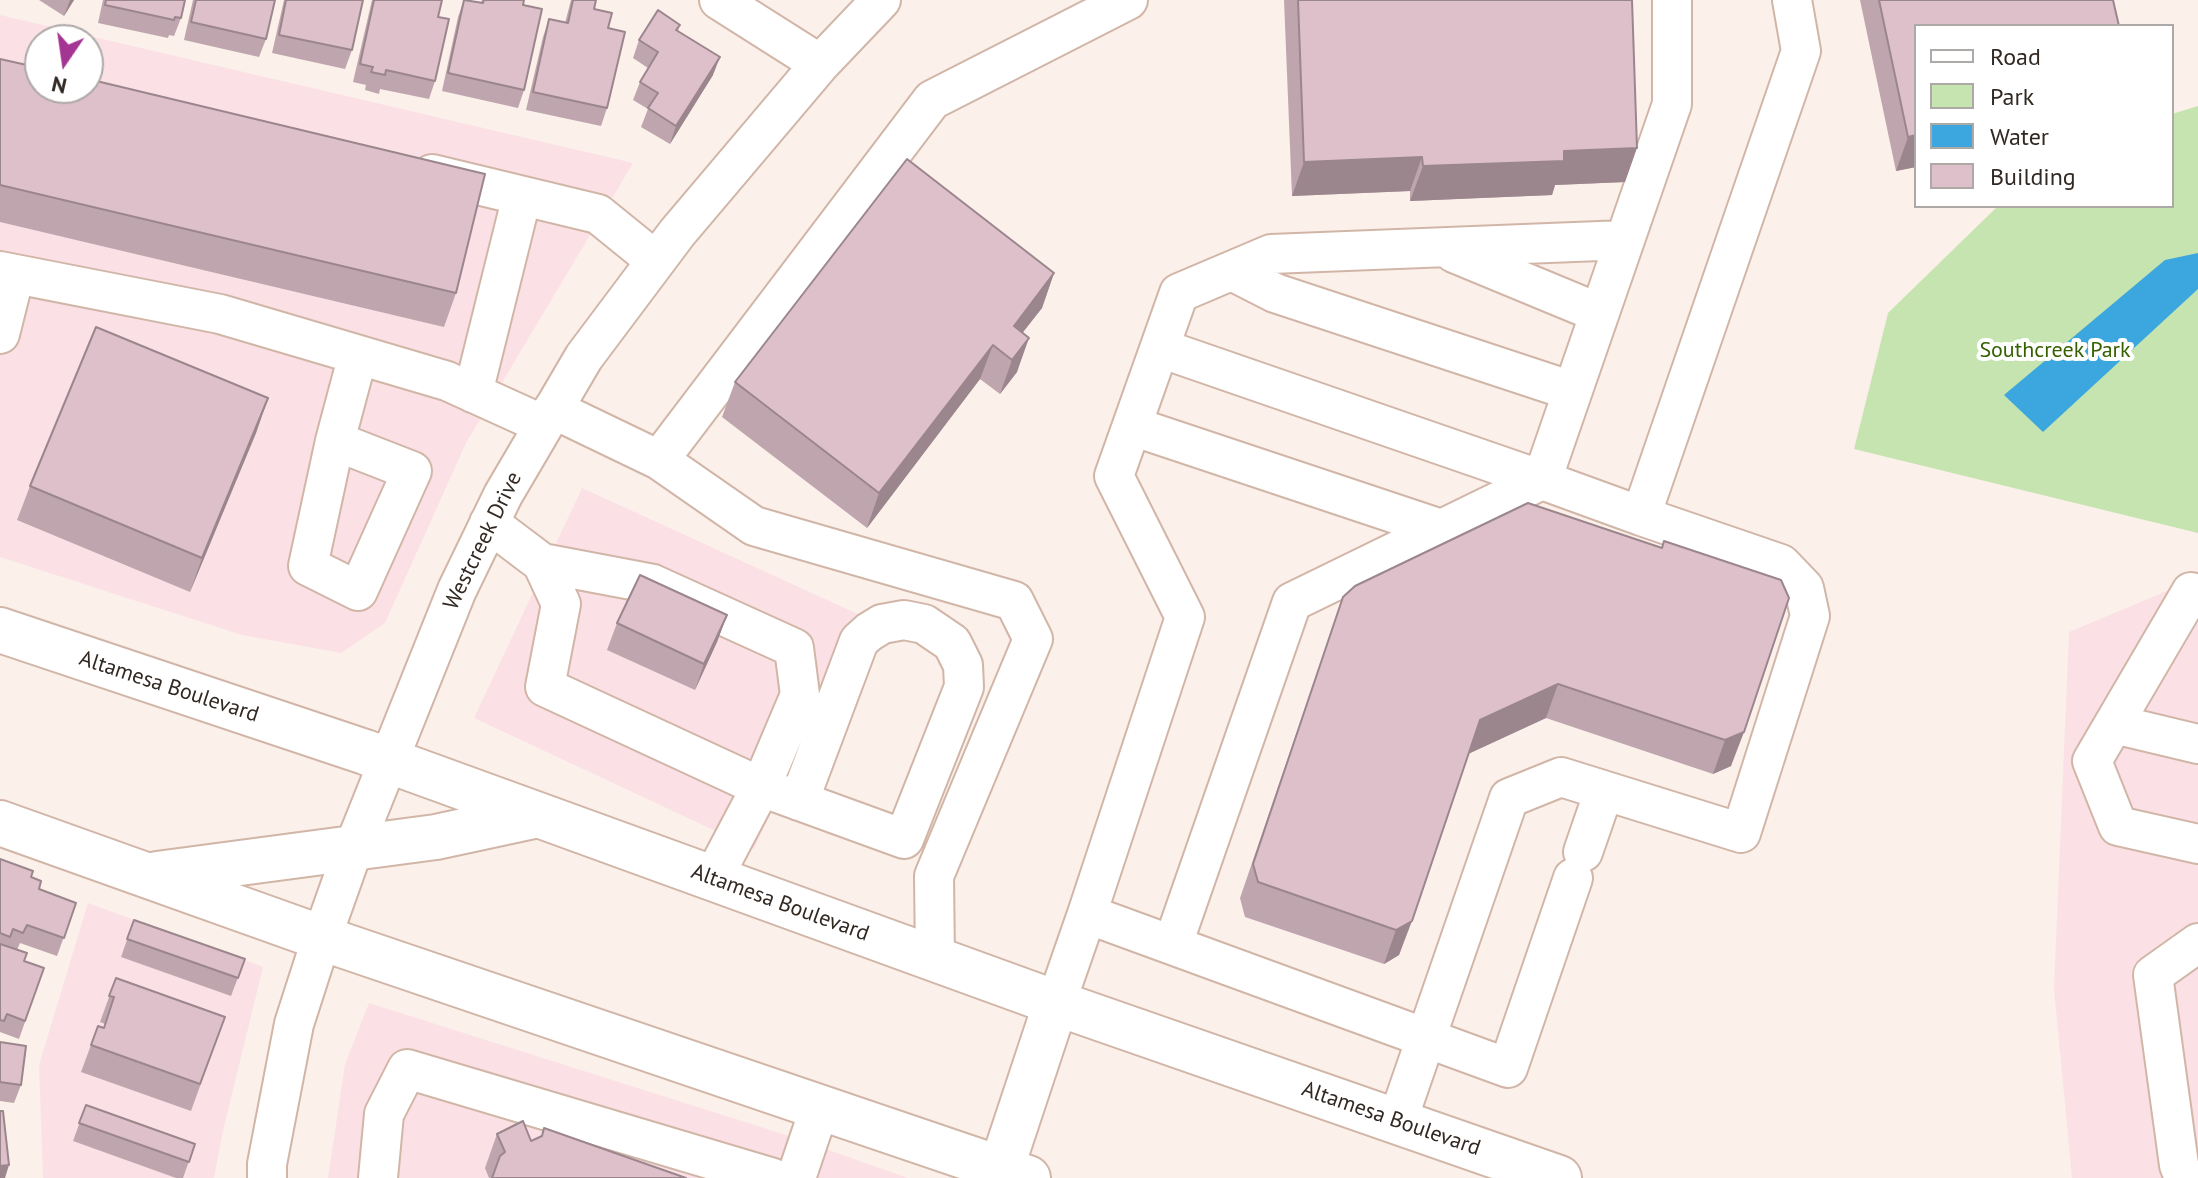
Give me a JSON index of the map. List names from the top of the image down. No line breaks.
{"streets":{"main road":["Altamesa Boulevard"],"street":["Westcreek Drive"]},"crossings":[["Westcreek Drive","Altamesa Boulevard"]],"parks":["Southcreek Park"],"legend":["Road","Park","Water","Building"],"north":"bottom"}
